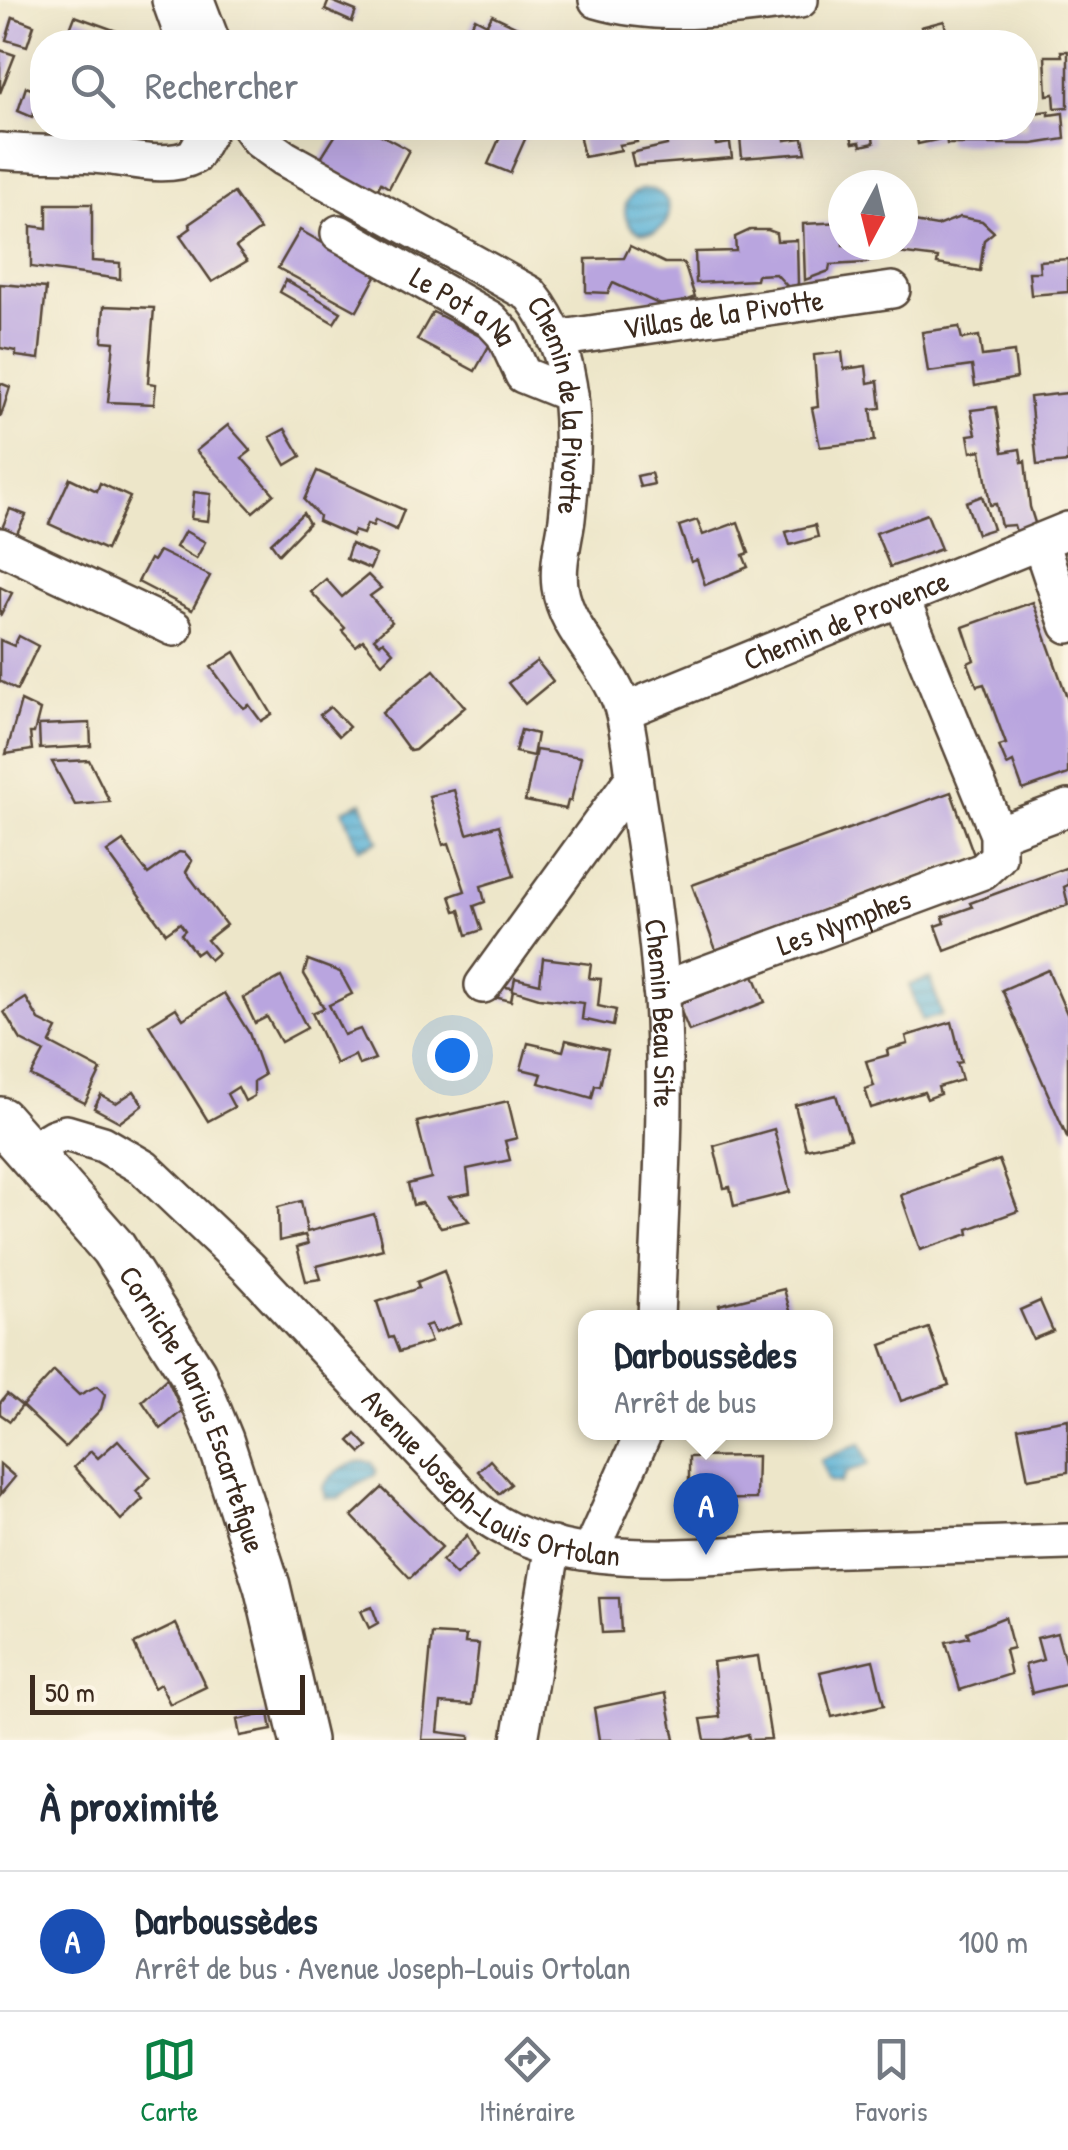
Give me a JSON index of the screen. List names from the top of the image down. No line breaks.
{"streets":{"main road":["Corniche Marius Escartefigue"],"street":["Le Pot a Na","Villas de la Pivotte","Chemin de la Pivotte","Chemin de Provence","Les Nymphes","Chemin Beau Site","Avenue Joseph-Louis Ortolan"]},"crossings":[["Le Pot a Na","Chemin de la Pivotte"],["Villas de la Pivotte","Chemin de la Pivotte"],["Chemin de la Pivotte","Chemin de Provence"],["Chemin de la Pivotte","Chemin Beau Site"],["Chemin de Provence","Chemin Beau Site"],["Les Nymphes","Chemin Beau Site"],["Corniche Marius Escartefigue","Avenue Joseph-Louis Ortolan"]],"scale_bar":"50 m","north":"bottom","page":{"search":"Rechercher","popup":["Darboussèdes","Arrêt de bus"],"pins":"A","scale":"50 m","heading":"À proximité","list":[{"mark":"A","name":"Darboussèdes","note":"Arrêt de bus · Avenue Joseph-Louis Ortolan","value":"100 m"}],"nav":["Carte","Itinéraire","Favoris"]}}
